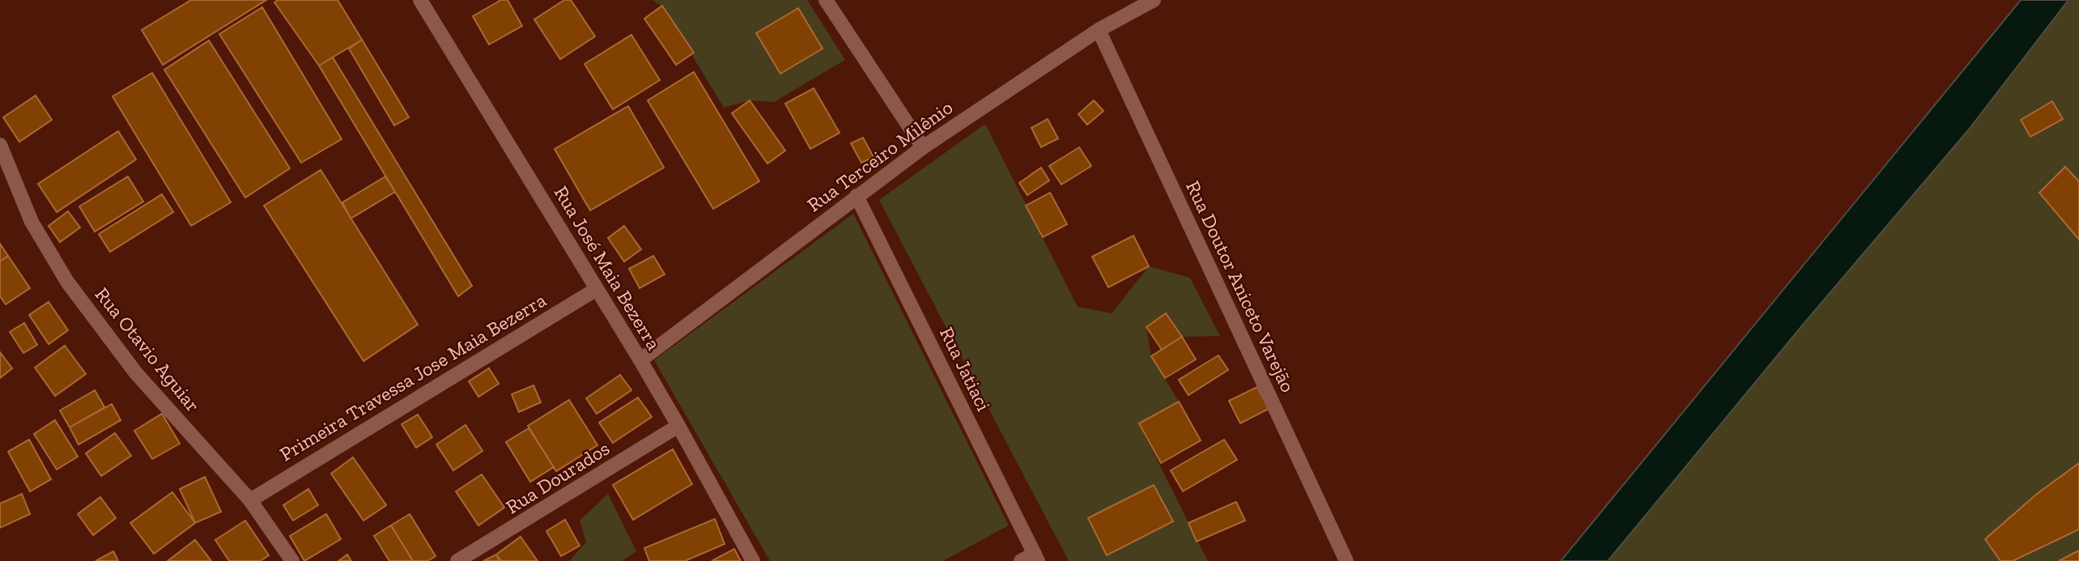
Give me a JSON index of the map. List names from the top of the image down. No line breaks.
{"streets":{"street":["Rua Terceiro Milênio","Rua José Maia Bezerra","Rua Doutor Aniceto Varejão","Rua Otavio Aguiar","Rua Jatiaci","Primeira Travessa Jose Maia Bezerra","Rua Dourados"]},"crossings":[["Rua Terceiro Milênio","Rua José Maia Bezerra"],["Rua Terceiro Milênio","Rua Doutor Aniceto Varejão"],["Rua Terceiro Milênio","Rua Jatiaci"],["Rua José Maia Bezerra","Primeira Travessa Jose Maia Bezerra"],["Rua José Maia Bezerra","Rua Dourados"],["Rua Otavio Aguiar","Primeira Travessa Jose Maia Bezerra"]]}
